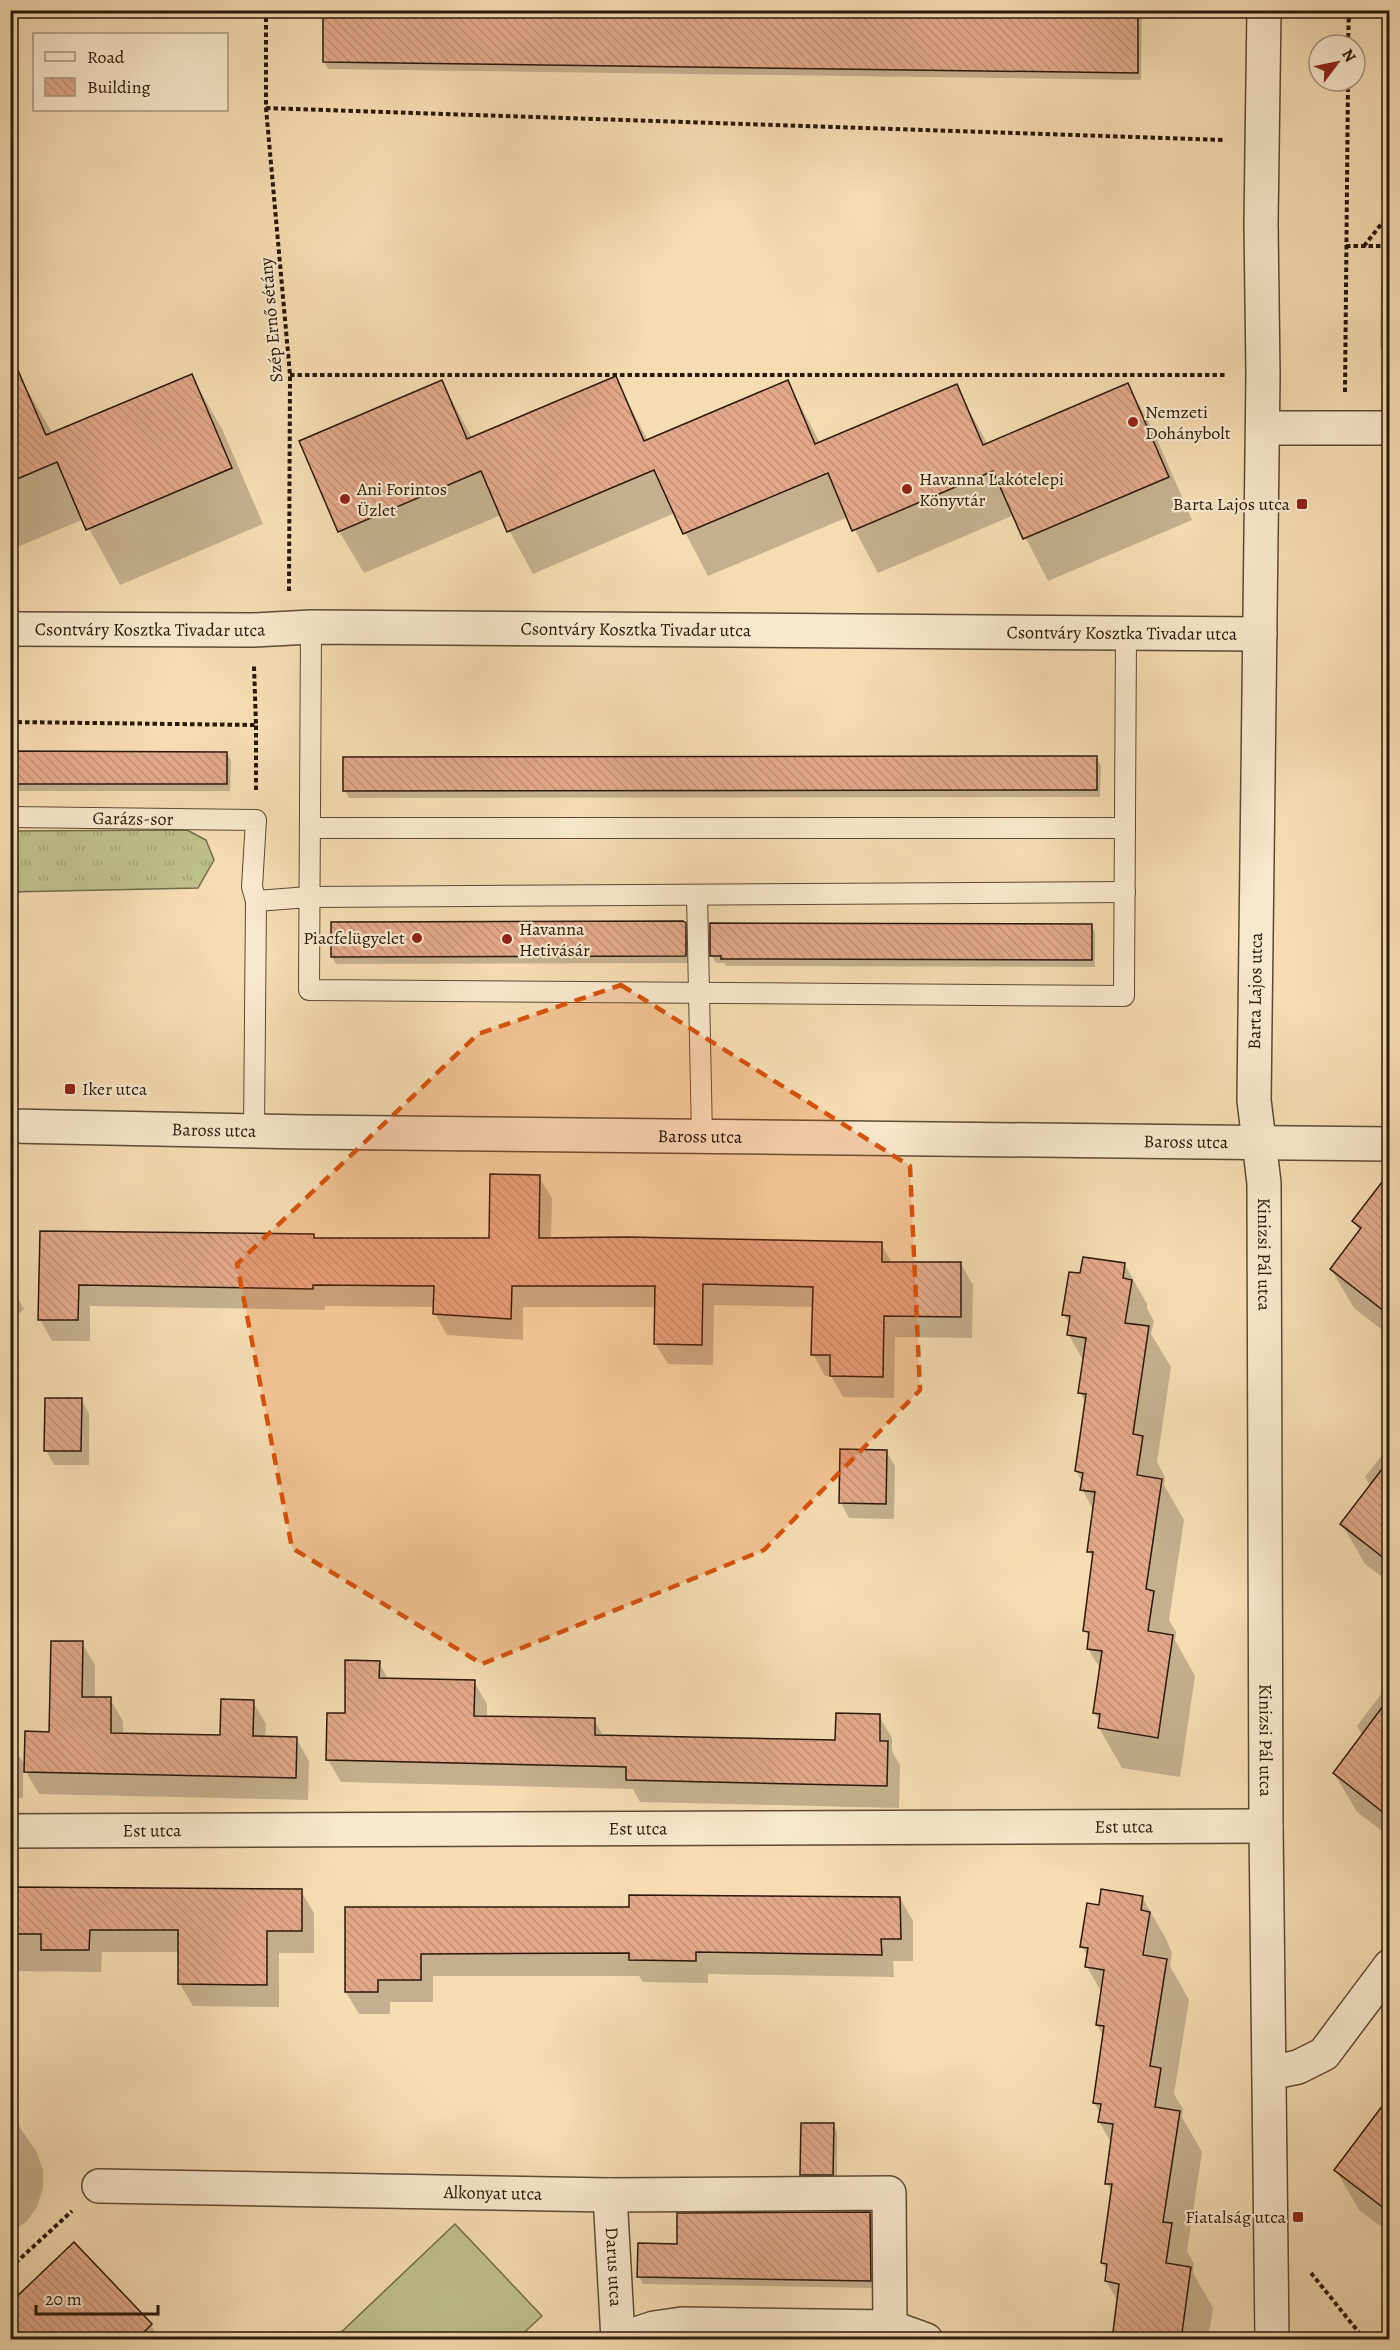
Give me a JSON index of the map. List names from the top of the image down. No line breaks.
{"streets":{"street":["Csontváry Kosztka Tivadar utca","Barta Lajos utca","Baross utca","Kinizsi Pál utca","Est utca","Alkonyat utca","Darus utca"],"lane":["Garázs-sor"],"path":["Szép Ernő sétány"]},"crossings":[["Szép Ernő sétány","Csontváry Kosztka Tivadar utca"],["Csontváry Kosztka Tivadar utca","Barta Lajos utca"],["Barta Lajos utca","Baross utca"],["Barta Lajos utca","Kinizsi Pál utca"],["Baross utca","Kinizsi Pál utca"],["Kinizsi Pál utca","Est utca"],["Alkonyat utca","Darus utca"]],"places":{"other":["Nemzeti Dohánybolt","Havanna Lakótelepi Könyvtár","Ani Forintos Üzlet","Piacfelügyelet","Havanna Hetivásár"],"transit":["Barta Lajos utca","Iker utca","Fiatalság utca"]},"legend":["Road","Building"],"scale_bar":"20 m","north":"top right"}
